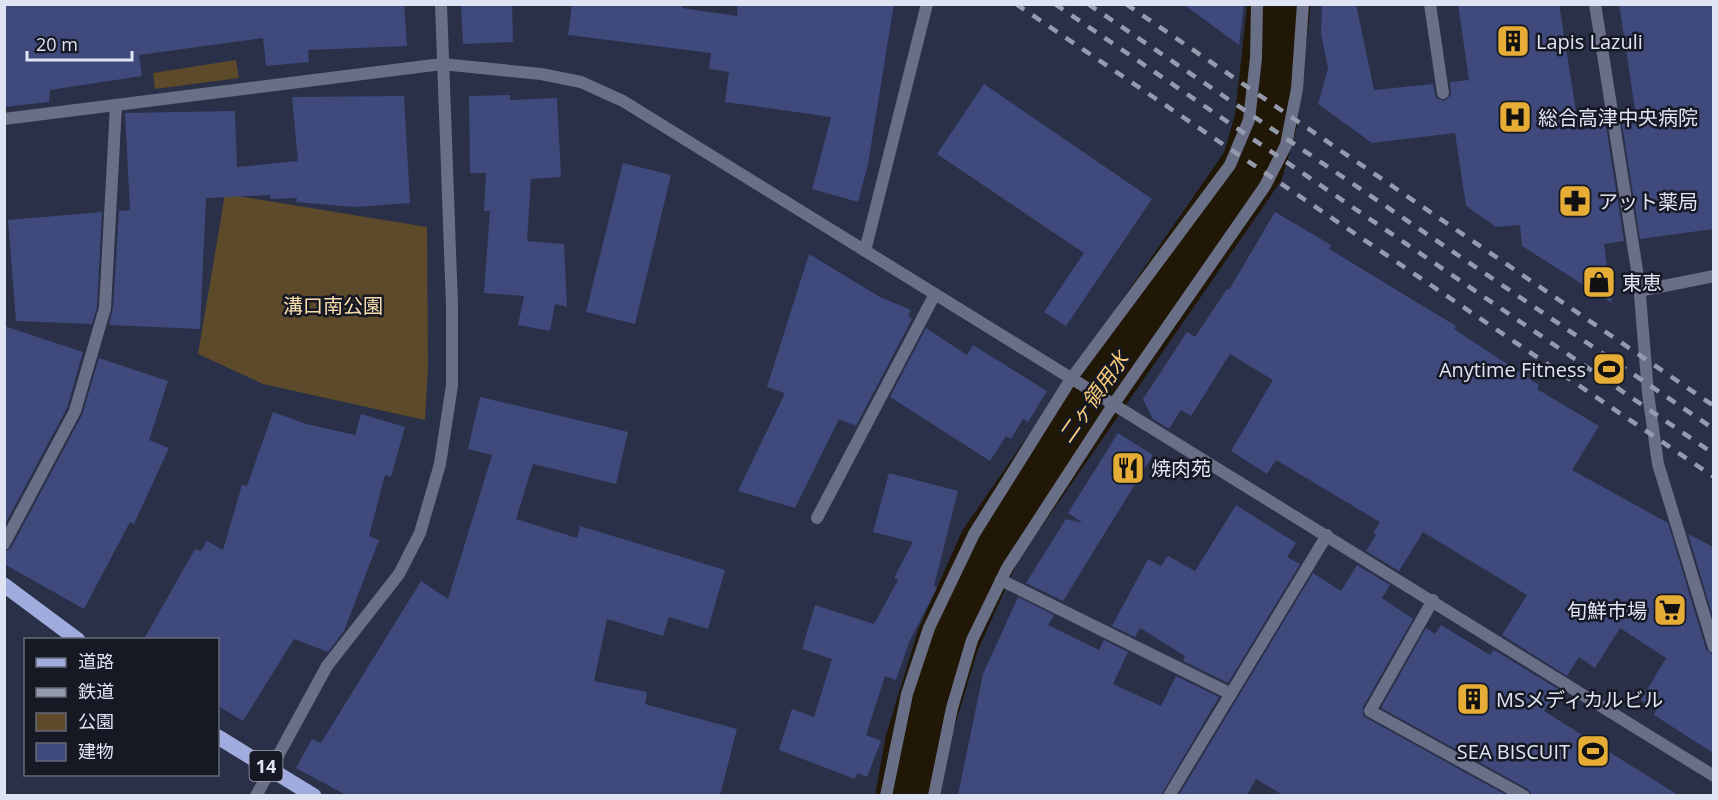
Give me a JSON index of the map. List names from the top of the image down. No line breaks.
{"streets":{"main road":["14"]},"water":["二ヶ領用水"],"parks":["溝口南公園"],"places":{"building":["Lapis Lazuli","MSメディカルビル"],"hospital":["総合高津中央病院"],"pharmacy":["アット薬局"],"shop":["東恵"],"sports":["Anytime Fitness","SEA BISCUIT"],"restaurant":["焼肉苑"],"supermarket":["旬鮮市場"]},"legend":["道路","鉄道","公園","建物"],"scale_bar":"20 m"}
